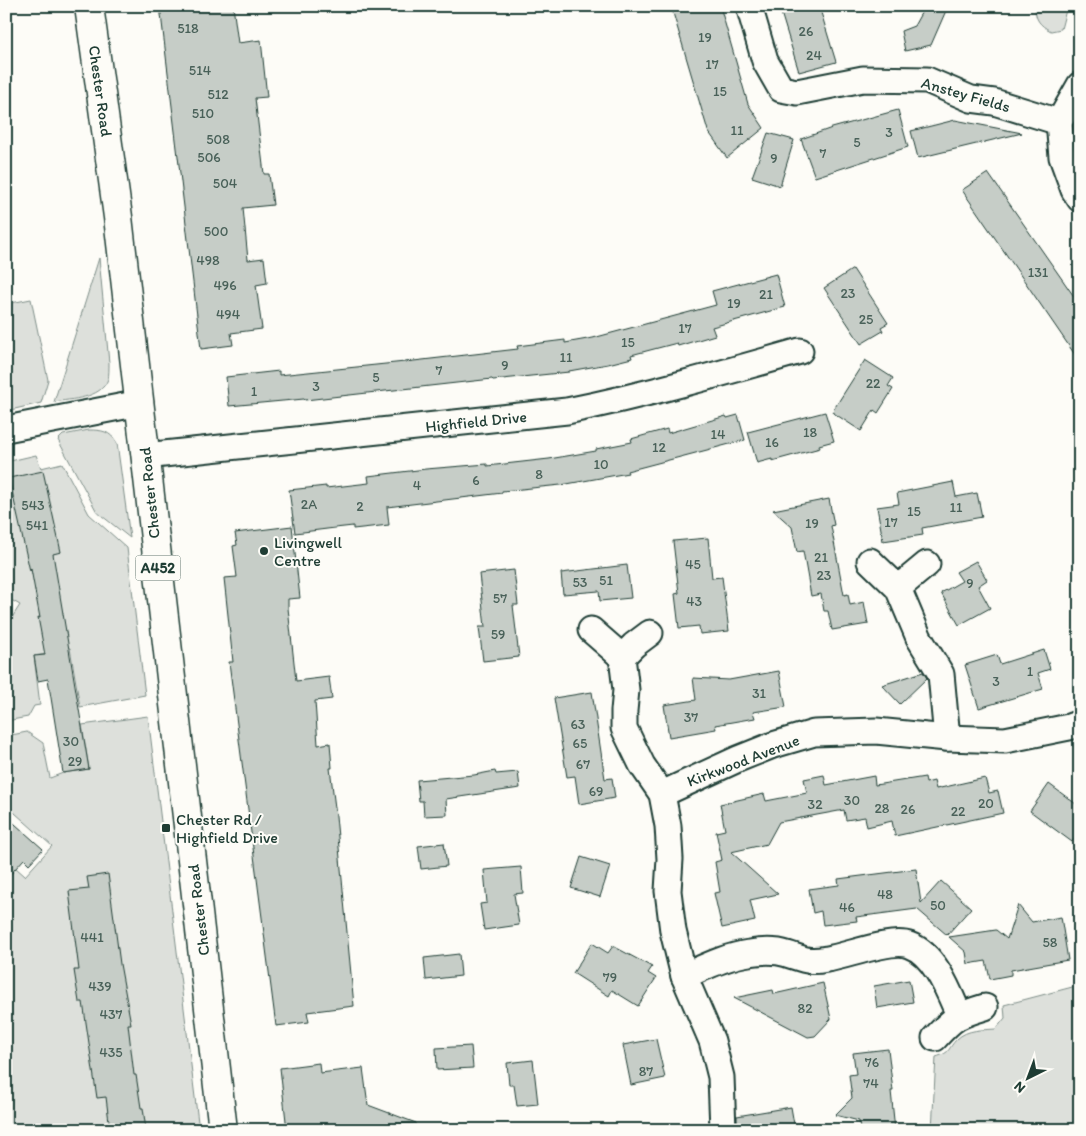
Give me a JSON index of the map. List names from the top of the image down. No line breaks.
{"streets":{"highway":["Chester Road","A452"],"street":["Anstey Fields","Highfield Drive","Kirkwood Avenue"]},"crossings":[["Chester Road","Highfield Drive"]],"places":{"other":["Livingwell Centre"],"transit":["Chester Rd / Highfield Drive"]},"house_numbers":["518","26","19","24","17","514","15","512","510","11","3","508","5","7","506","9","504","500","498","131","496","23","21","19","494","25","17","15","11","9","7","5","22","3","1","18","14","16","12","10","8","6","4","2A","543","2","11","15","17","19","541","21","45","23","51","53","9","57","43","59","1","3","31","37","63","30","65","29","67","69","30","20","32","28","26","22","48","50","46","441","58","79","439","82","437","435","76","87","74"],"north":"bottom left"}
